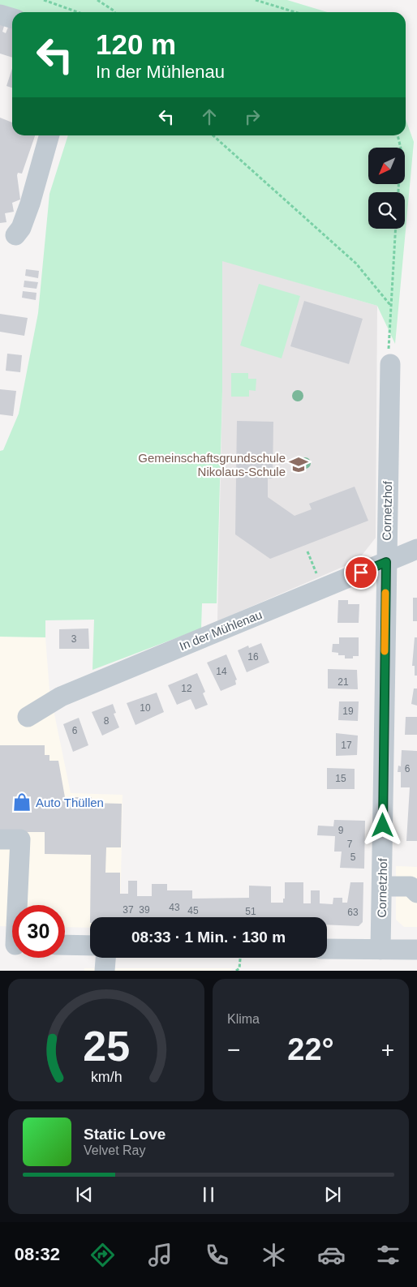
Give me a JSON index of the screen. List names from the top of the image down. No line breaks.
{"streets":{"street":["Cornetzhof","In der Mühlenau"]},"crossings":[["Cornetzhof","In der Mühlenau"]],"places":{"school or university":["Gemeinschaftsgrundschule Nikolaus-Schule"],"shop":["Auto Thüllen"]},"house_numbers":["3","16","14","21","12","10","19","8","6","17","6","15","9","7","5","43","37","39","45","51","63"],"north":"bottom left","page":{"turn":["120 m","In der Mühlenau"],"limit":"30","trip":"08:33 · 1 Min. · 130 m","tile":"Klima","heat":["−","22°","+"],"song":["Static Love","Velvet Ray"],"tabs":"08:32","gauge":["25","km/h"]}}
